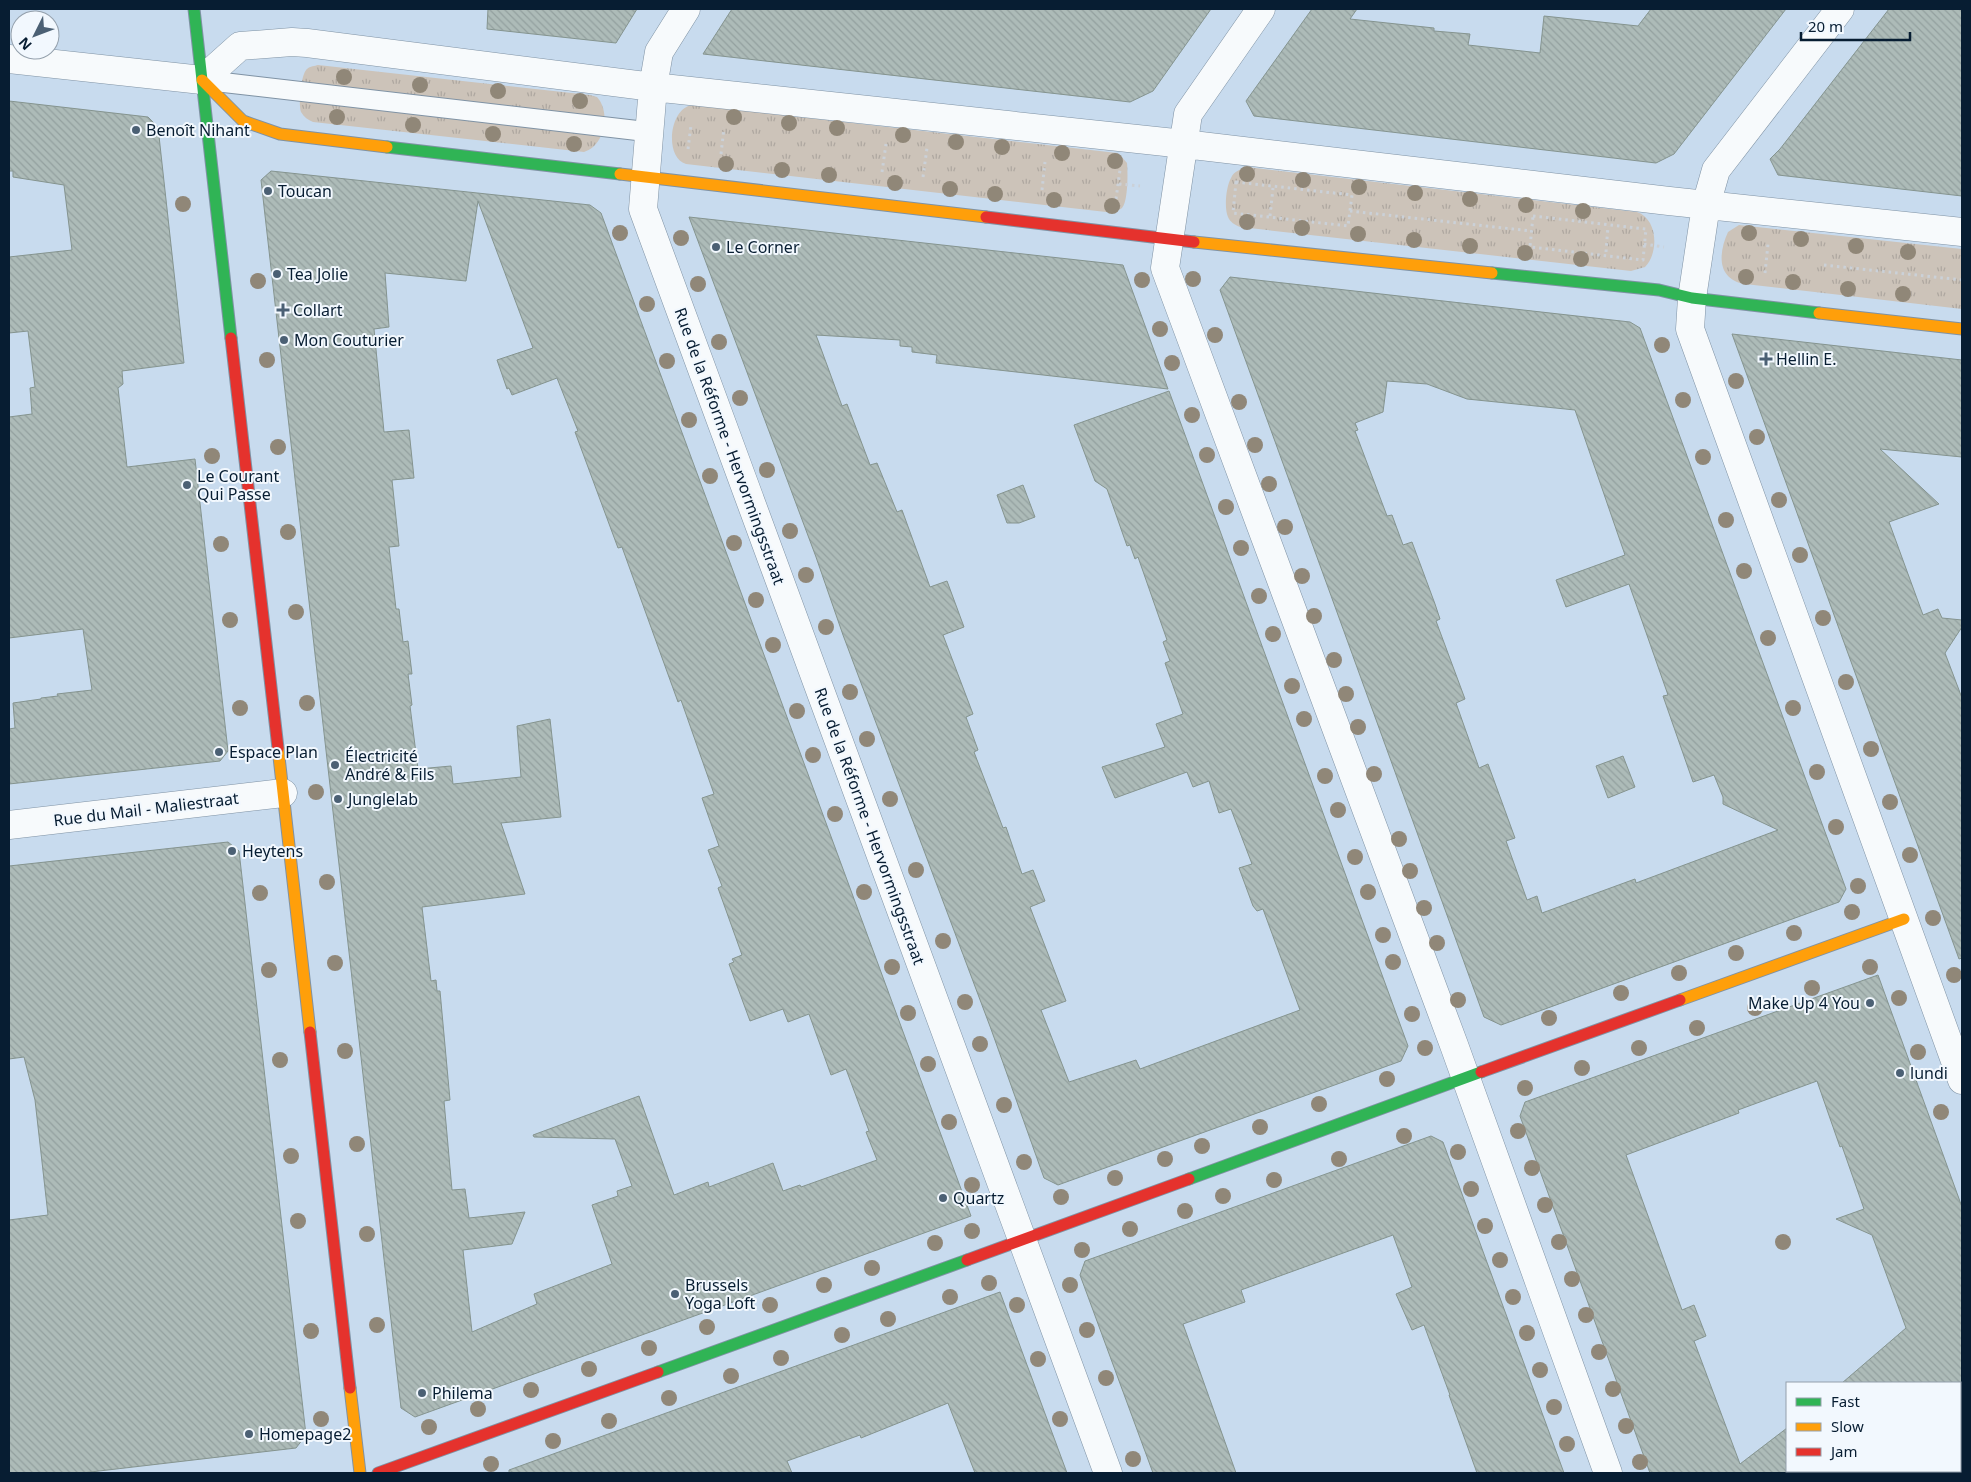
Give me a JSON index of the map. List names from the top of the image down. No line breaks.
{"streets":{"street":["Rue de la Réforme - Hervormingsstraat","Rue du Mail - Maliestraat"]},"places":{"other":["Benoît Nihant","Toucan","Le Corner","Tea Jolie","Mon Couturier","Le Courant Qui Passe","Espace Plan","Électricité André & Fils","Junglelab","Heytens","Make Up 4 You","lundi","Quartz","Brussels Yoga Loft","Philema","Homepage2"],"health":["Collart","Hellin E."]},"legend":["Fast","Slow","Jam"],"scale_bar":"20 m","north":"bottom left"}
